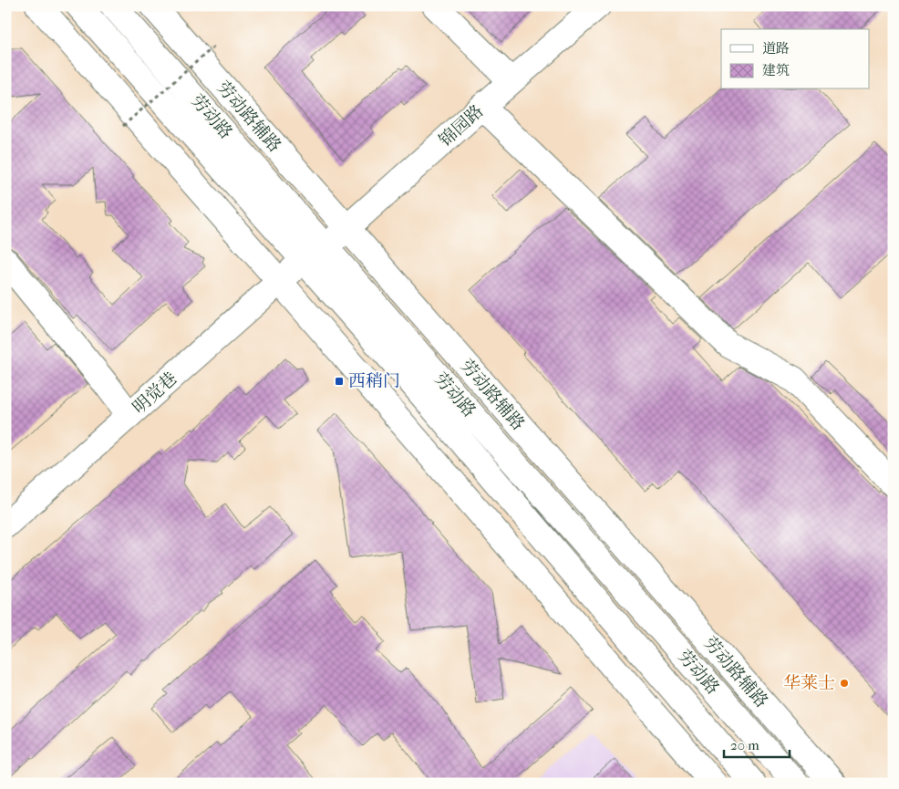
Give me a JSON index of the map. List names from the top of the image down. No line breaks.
{"streets":{"street":["劳动路","劳动路辅路","锦园路","明觉巷"]},"crossings":[["劳动路","锦园路"],["劳动路","明觉巷"],["劳动路辅路","锦园路"]],"places":{"transit":["西稍门"],"other":["华莱士"]},"legend":["道路","建筑"],"scale_bar":"20 m"}
